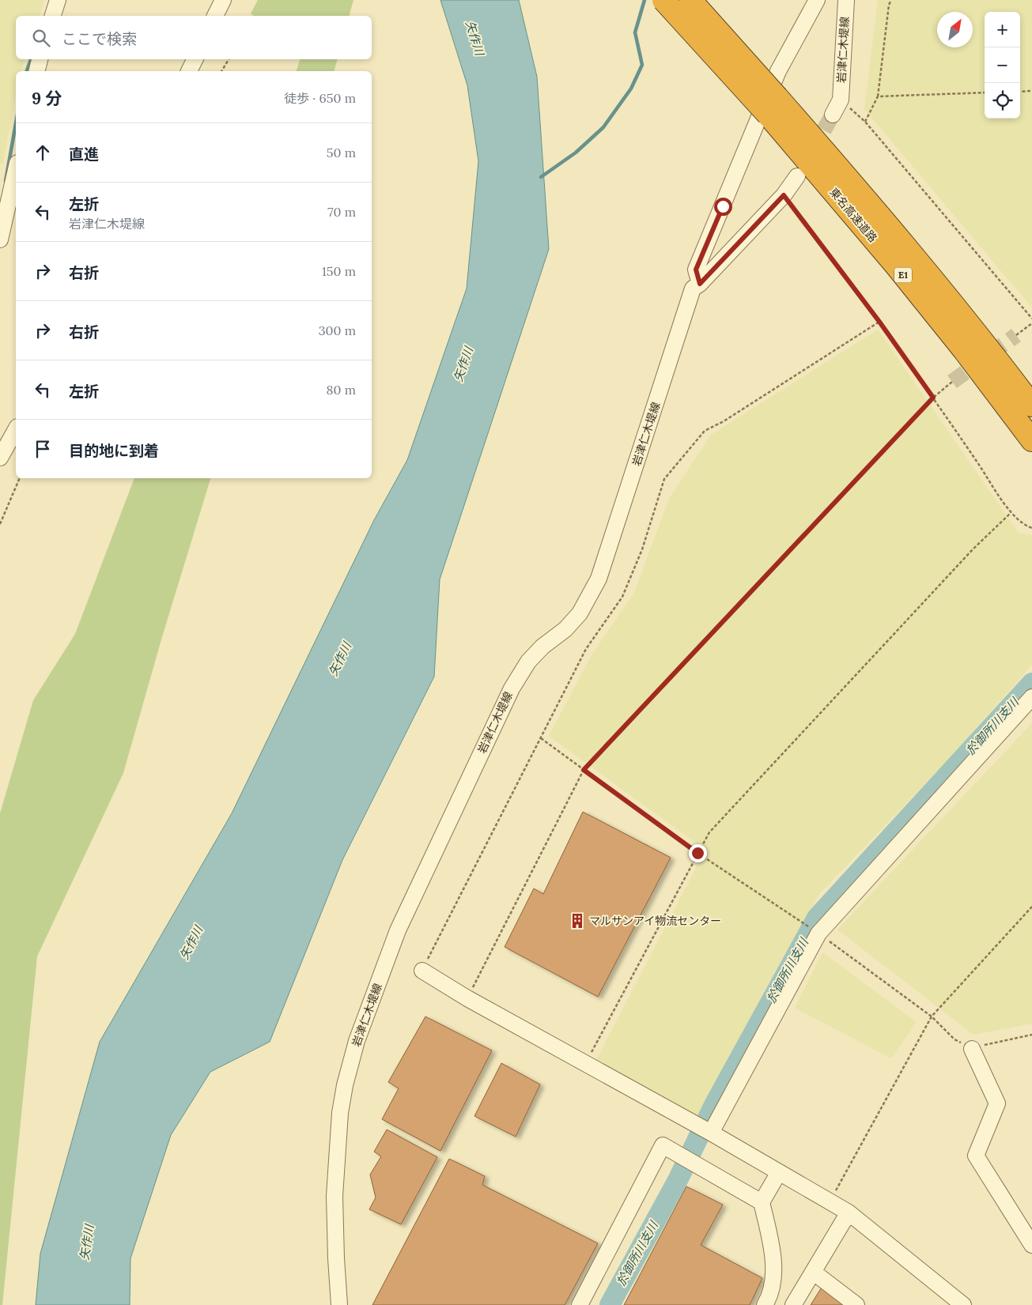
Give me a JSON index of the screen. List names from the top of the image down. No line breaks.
{"streets":{"highway":["東名高速道路","E1"],"street":["岩津仁木堤線"]},"water":["矢作川","於御所川支川"],"places":{"building":["マルサンアイ物流センター"]},"north":"top right","page":{"map_buttons":["+","−"],"search":"ここで検索","heading":["9 分","徒歩 · 650 m"],"list":[["直進","50 m"],["左折","岩津仁木堤線","70 m"],["右折","150 m"],["右折","300 m"],["左折","80 m"],"目的地に到着"]}}
